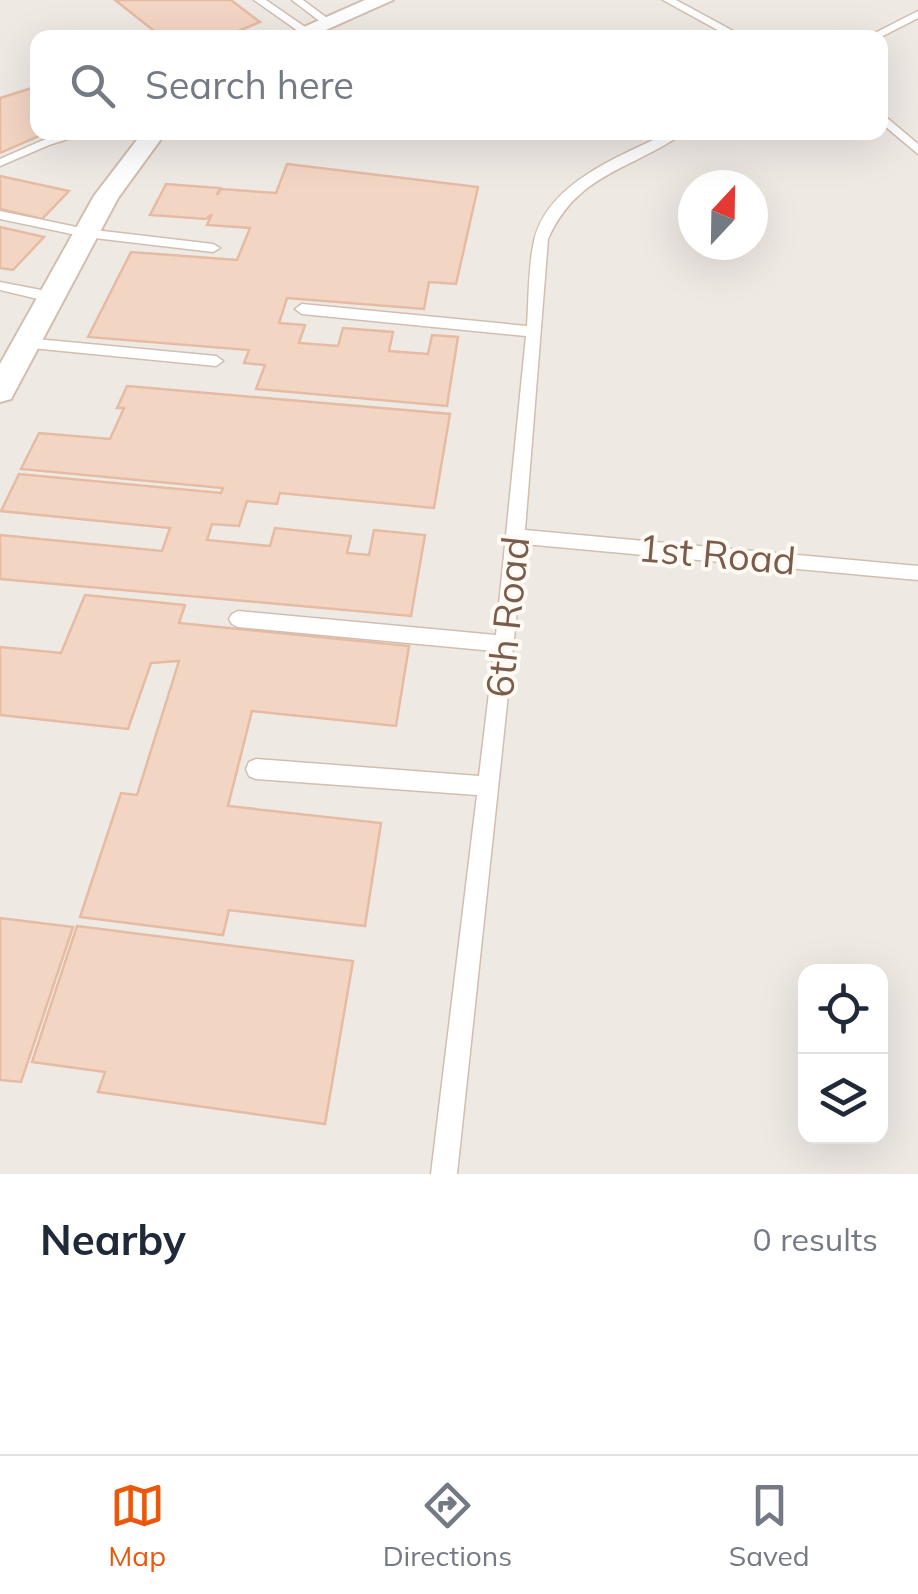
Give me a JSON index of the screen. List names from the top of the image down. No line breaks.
{"streets":{"lane":["1st Road","6th Road"]},"crossings":[["1st Road","6th Road"]],"north":"top","page":{"search":"Search here","heading":["Nearby","0 results"],"nav":["Map","Directions","Saved"]}}
